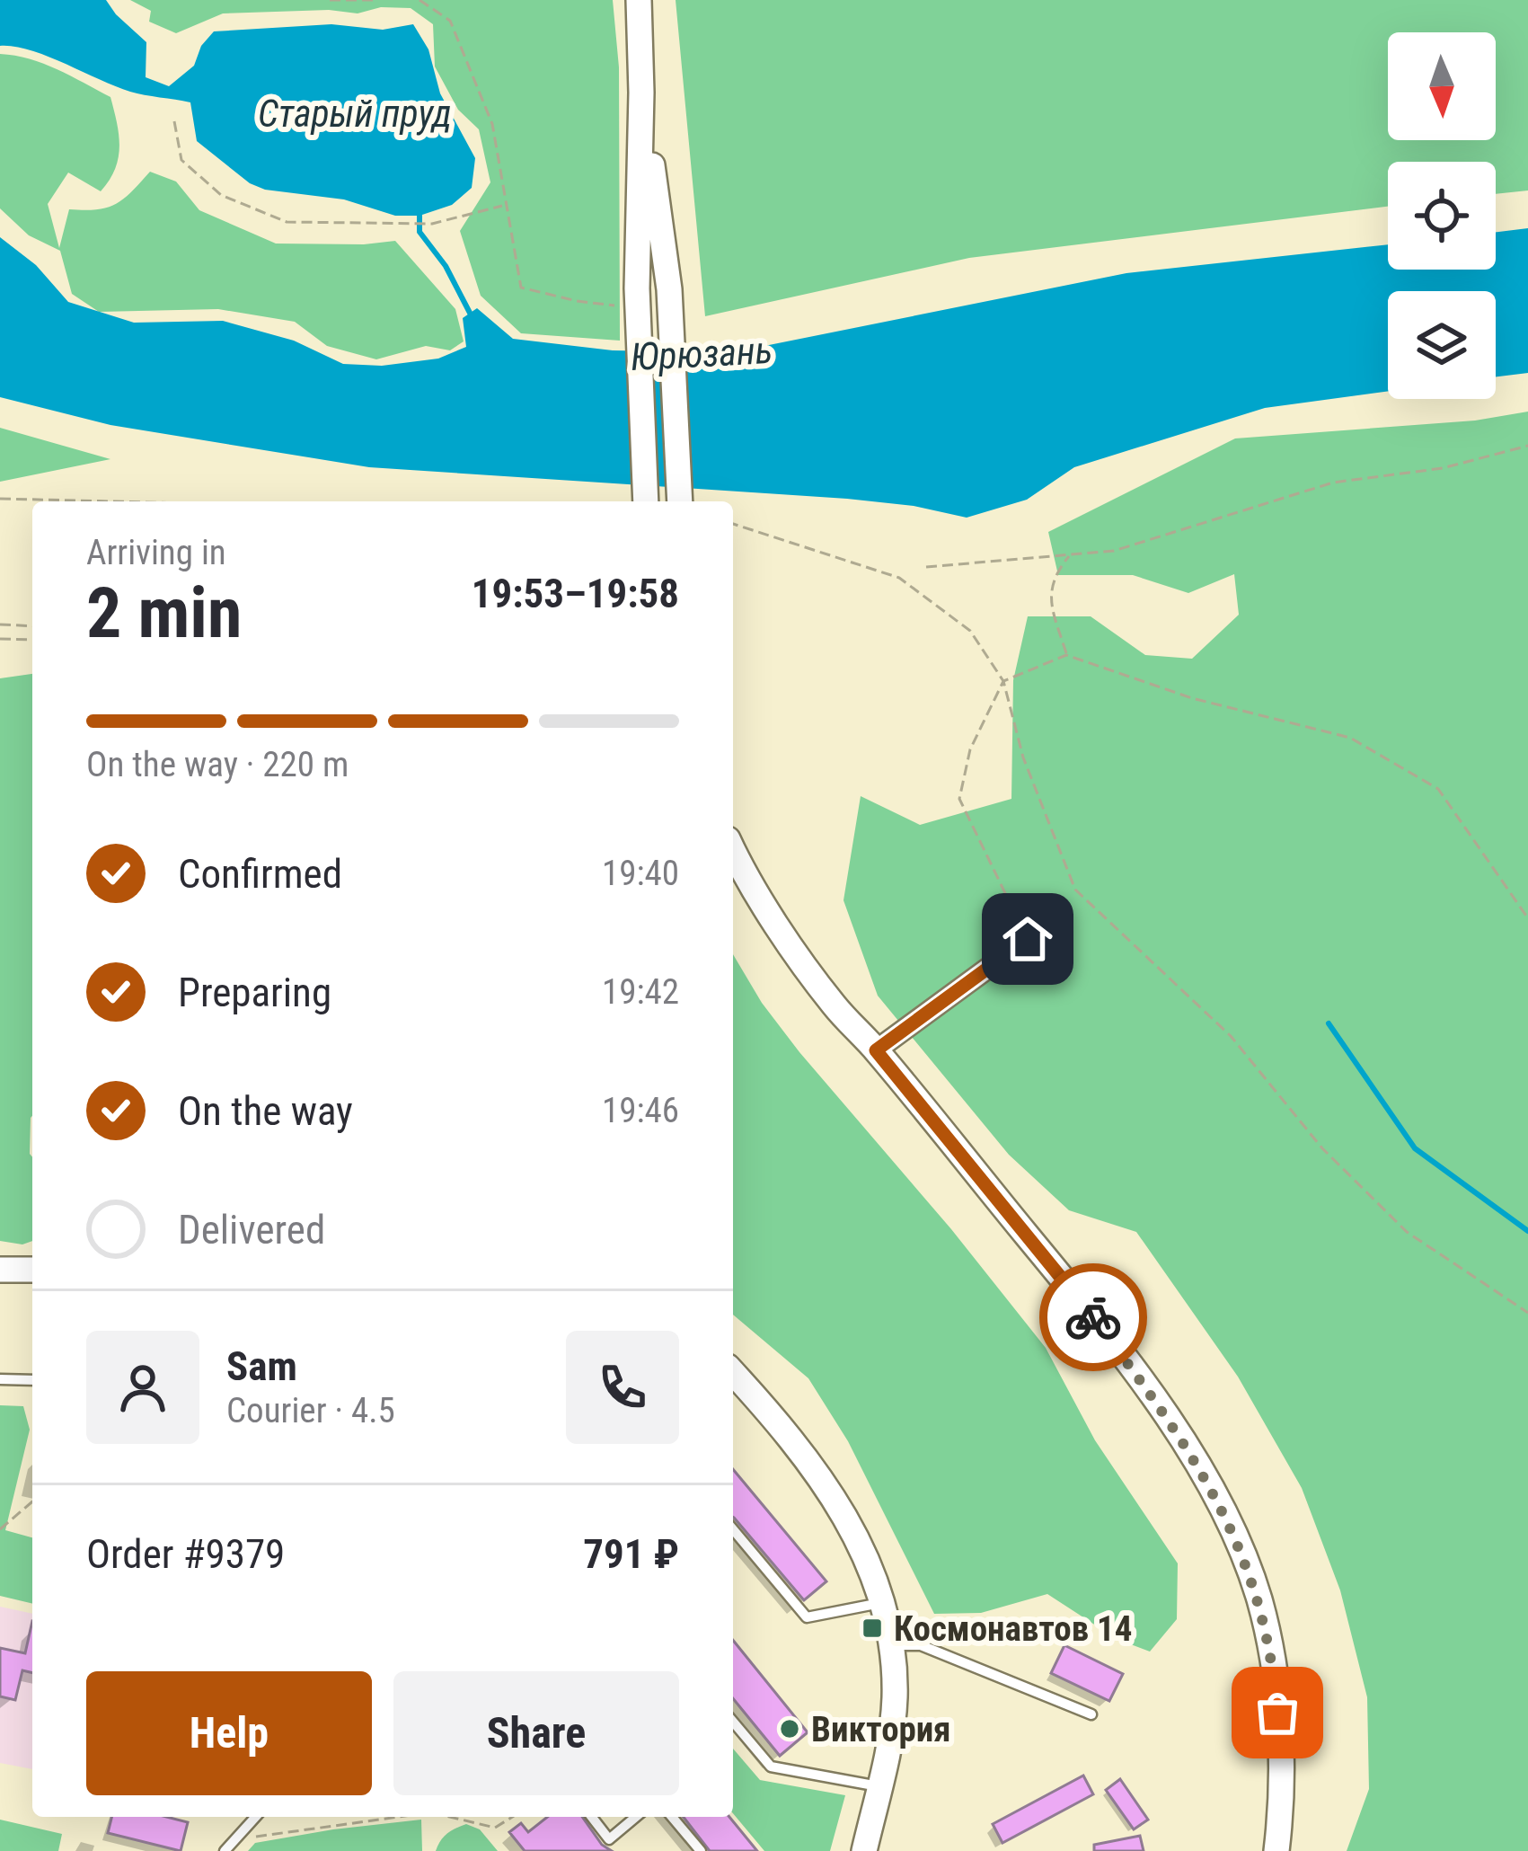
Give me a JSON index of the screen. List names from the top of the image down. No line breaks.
{"water":["Старый пруд","Юрюзань"],"places":{"transit":["Космонавтов 14"],"other":["Виктория"]},"north":"bottom","page":{"heading":["2 min","Arriving in","19:53–19:58"],"panel":["Sam","Courier · 4.5","Order #9379","791 ₽"],"bar":"On the way · 220 m","list":[["Confirmed","19:40"],["Preparing","19:42"],["On the way","19:46"],"Delivered"],"buttons":["Help","Share"]}}
